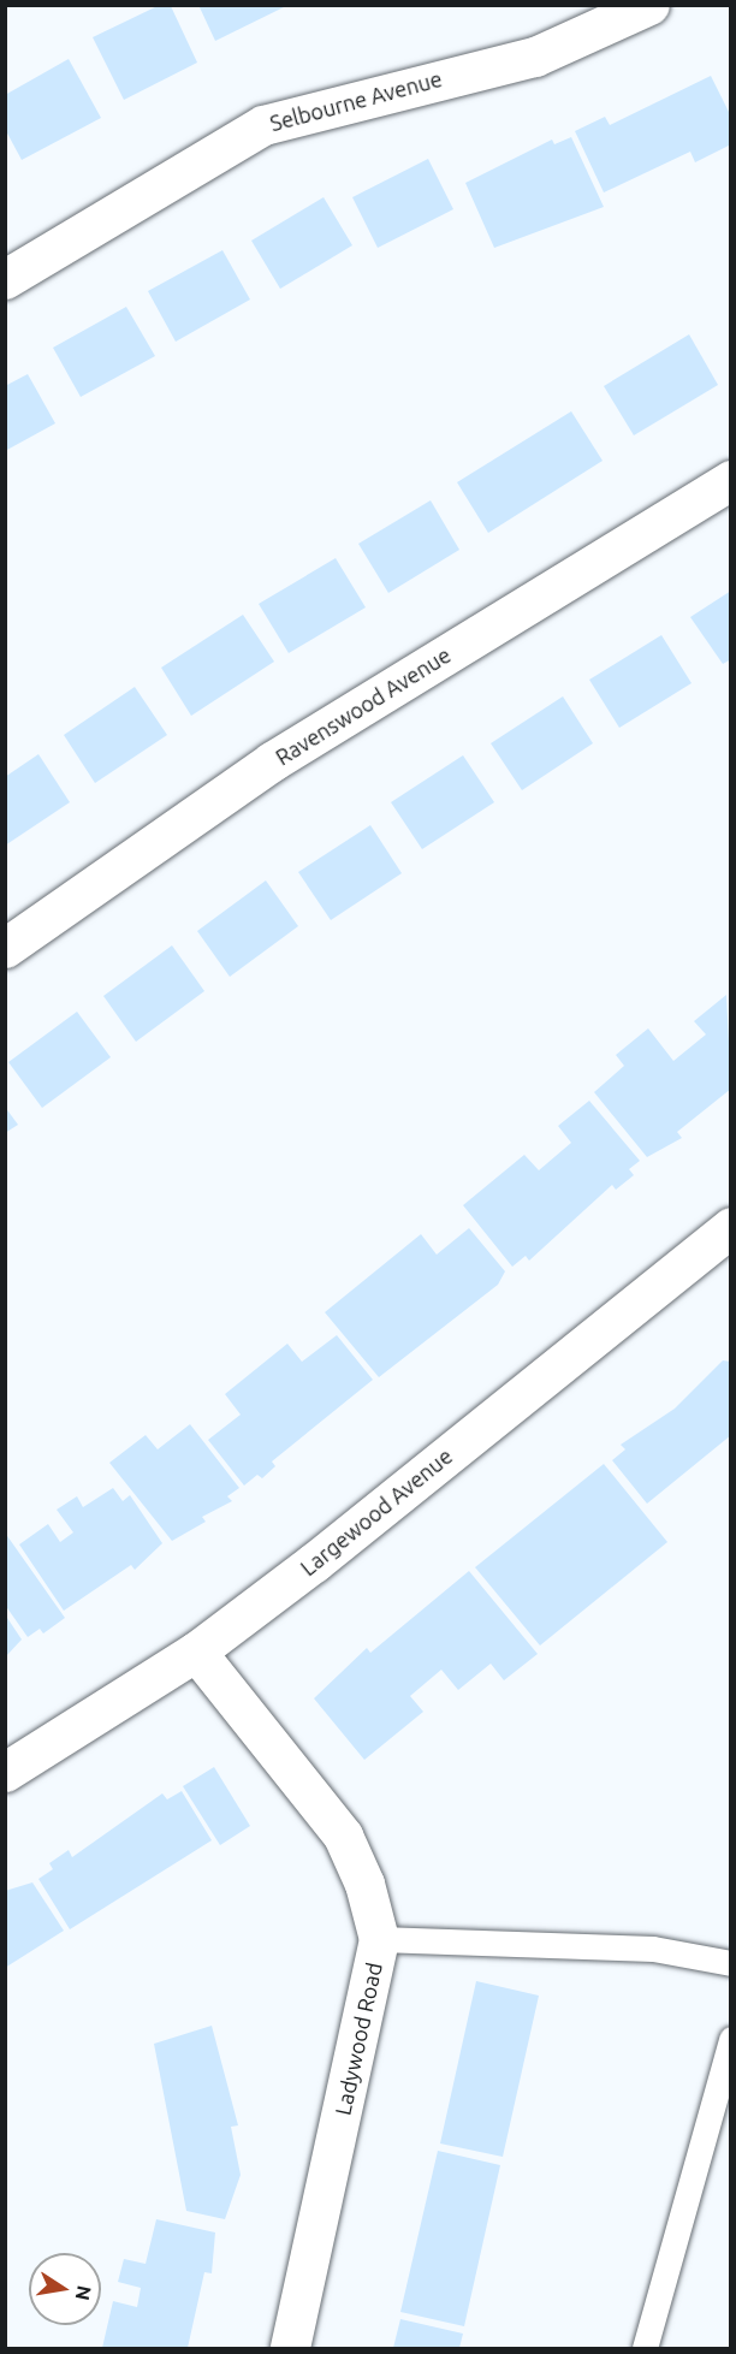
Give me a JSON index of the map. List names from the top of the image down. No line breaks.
{"streets":{"street":["Selbourne Avenue","Ravenswood Avenue","Largewood Avenue","Ladywood Road"]},"crossings":[["Largewood Avenue","Ladywood Road"]],"north":"right"}
